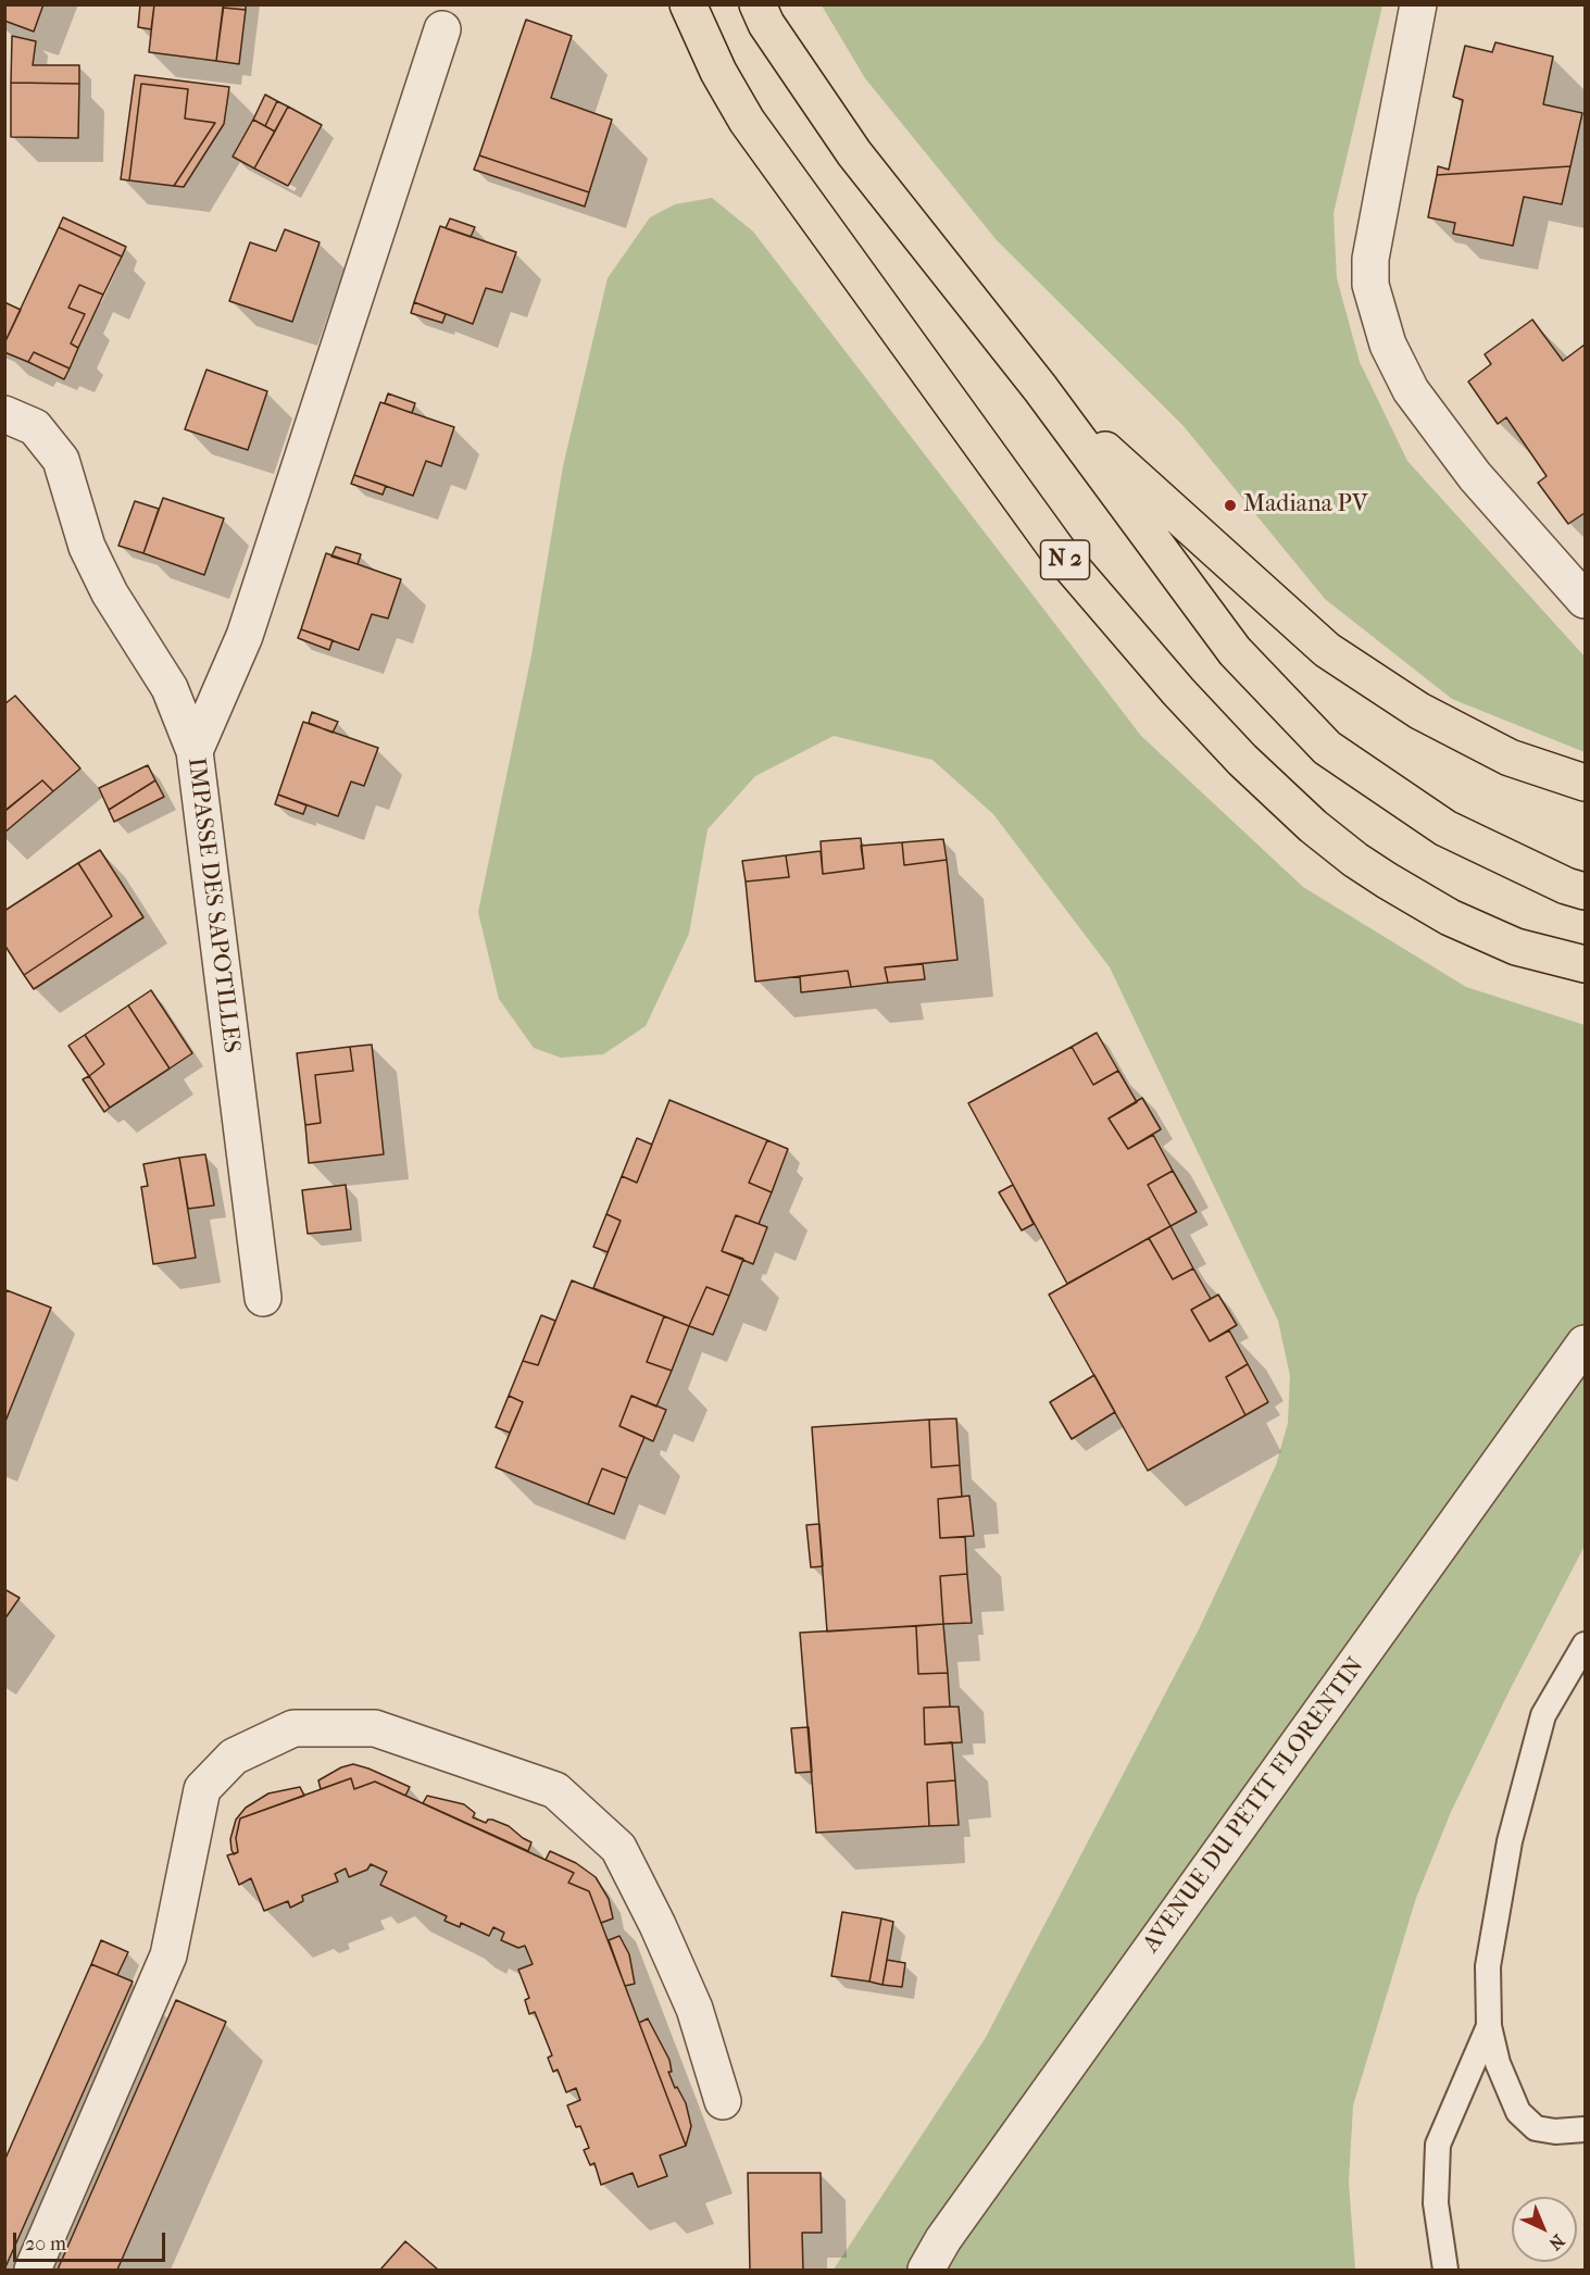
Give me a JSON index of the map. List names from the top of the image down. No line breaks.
{"streets":{"main road":["N 2"],"street":["IMPASSE DES SAPOTILLES","AVENUE DU PETIT FLORENTIN"]},"places":["Madiana PV"],"scale_bar":"20 m","north":"bottom right"}
